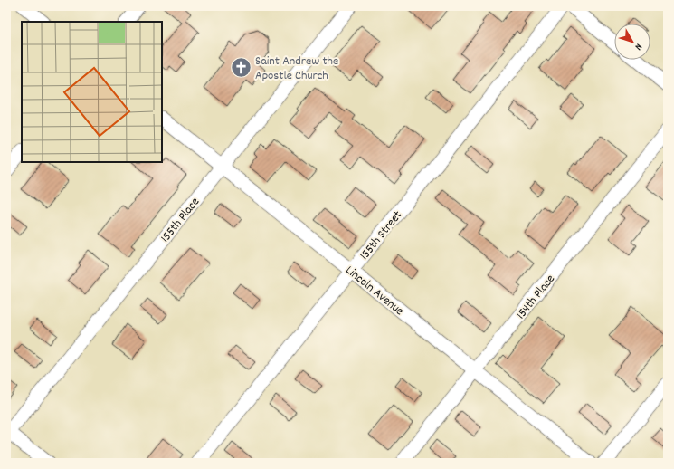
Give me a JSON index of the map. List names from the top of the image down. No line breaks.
{"streets":{"street":["155th Place","155th Street","Lincoln Avenue","154th Place"]},"crossings":[["155th Place","Lincoln Avenue"],["155th Street","Lincoln Avenue"],["Lincoln Avenue","154th Place"]],"places":{"church":["Saint Andrew the Apostle Church"]},"north":"bottom right"}
